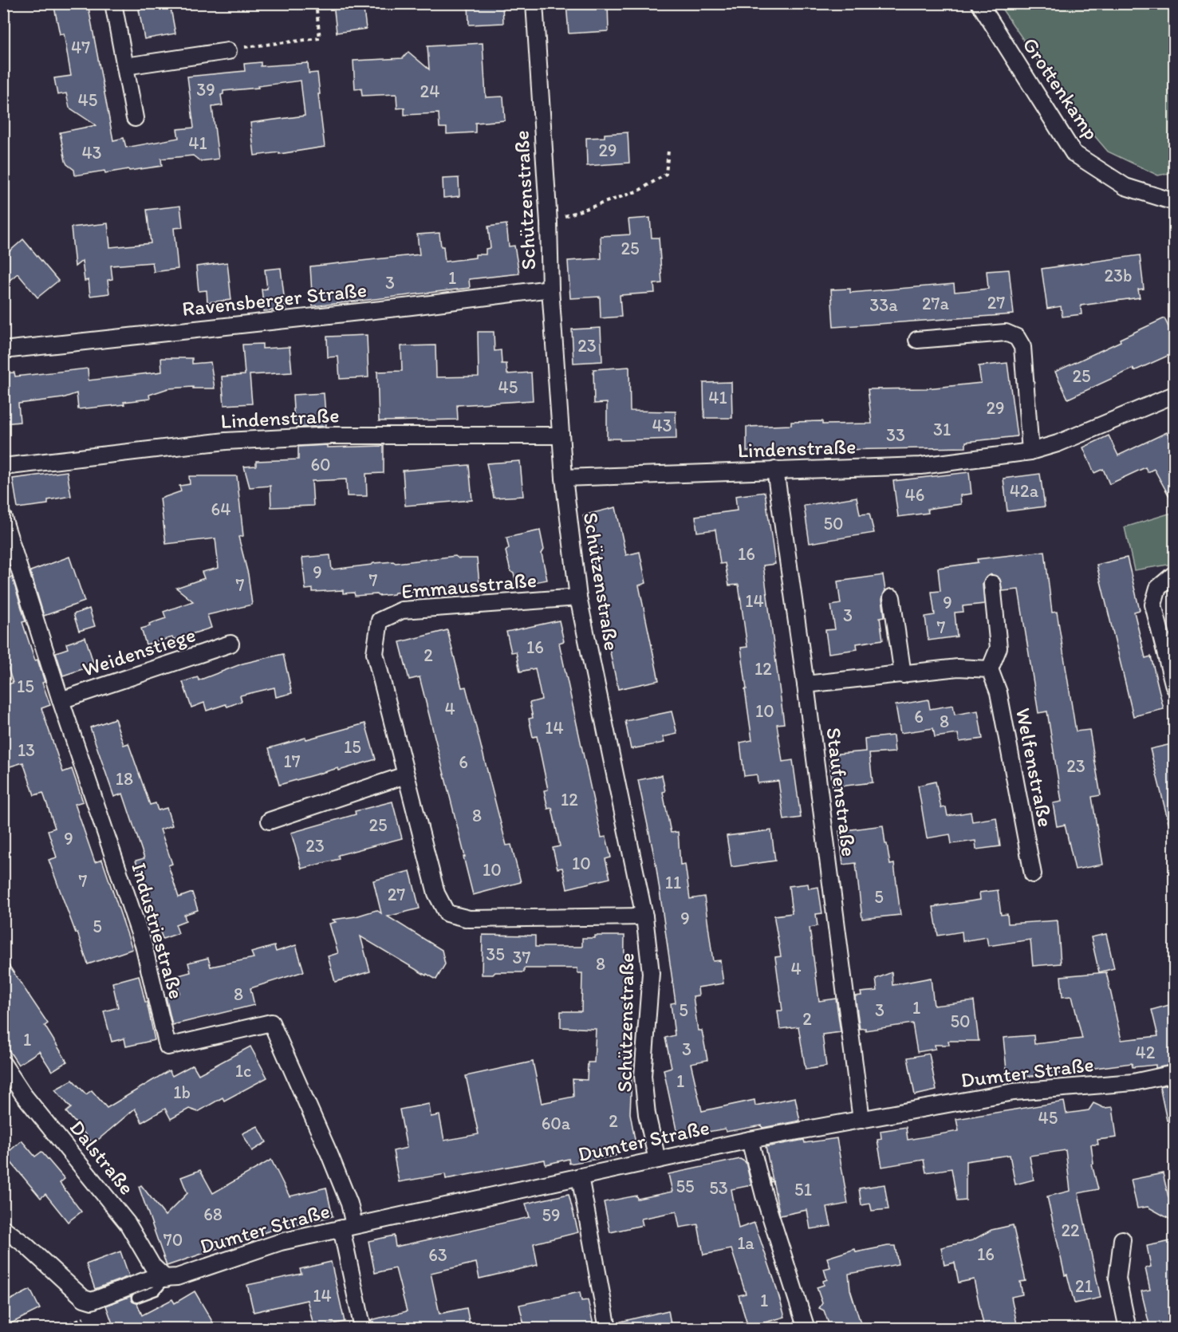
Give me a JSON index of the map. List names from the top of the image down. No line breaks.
{"streets":{"street":["Grottenkamp","Schützenstraße","Ravensberger Straße","Lindenstraße","Emmausstraße","Weidenstiege","Welfenstraße","Staufenstraße","Industriestraße","Dumter Straße","Dalstraße"]},"crossings":[["Schützenstraße","Ravensberger Straße"],["Schützenstraße","Lindenstraße"],["Schützenstraße","Emmausstraße"],["Schützenstraße","Dumter Straße"],["Lindenstraße","Staufenstraße"],["Weidenstiege","Industriestraße"],["Staufenstraße","Dumter Straße"],["Industriestraße","Dumter Straße"],["Dumter Straße","Dalstraße"]],"house_numbers":["47","39","24","45","41","29","43","25","23b","1","3","27","27a","33a","23","25","45","41","29","43","31","33","60","42a","46","64","50","16","9","7","7","14","9","3","7","16","2","12","15","4","10","6","8","14","15","13","17","6","23","18","12","8","25","9","23","10","10","7","11","27","5","9","5","35","37","8","4","8","1","5","3","2","50","1","3","42","1c","1","1b","45","2","60a","55","53","51","68","59","22","70","1a","16","63","21","14","1"]}
